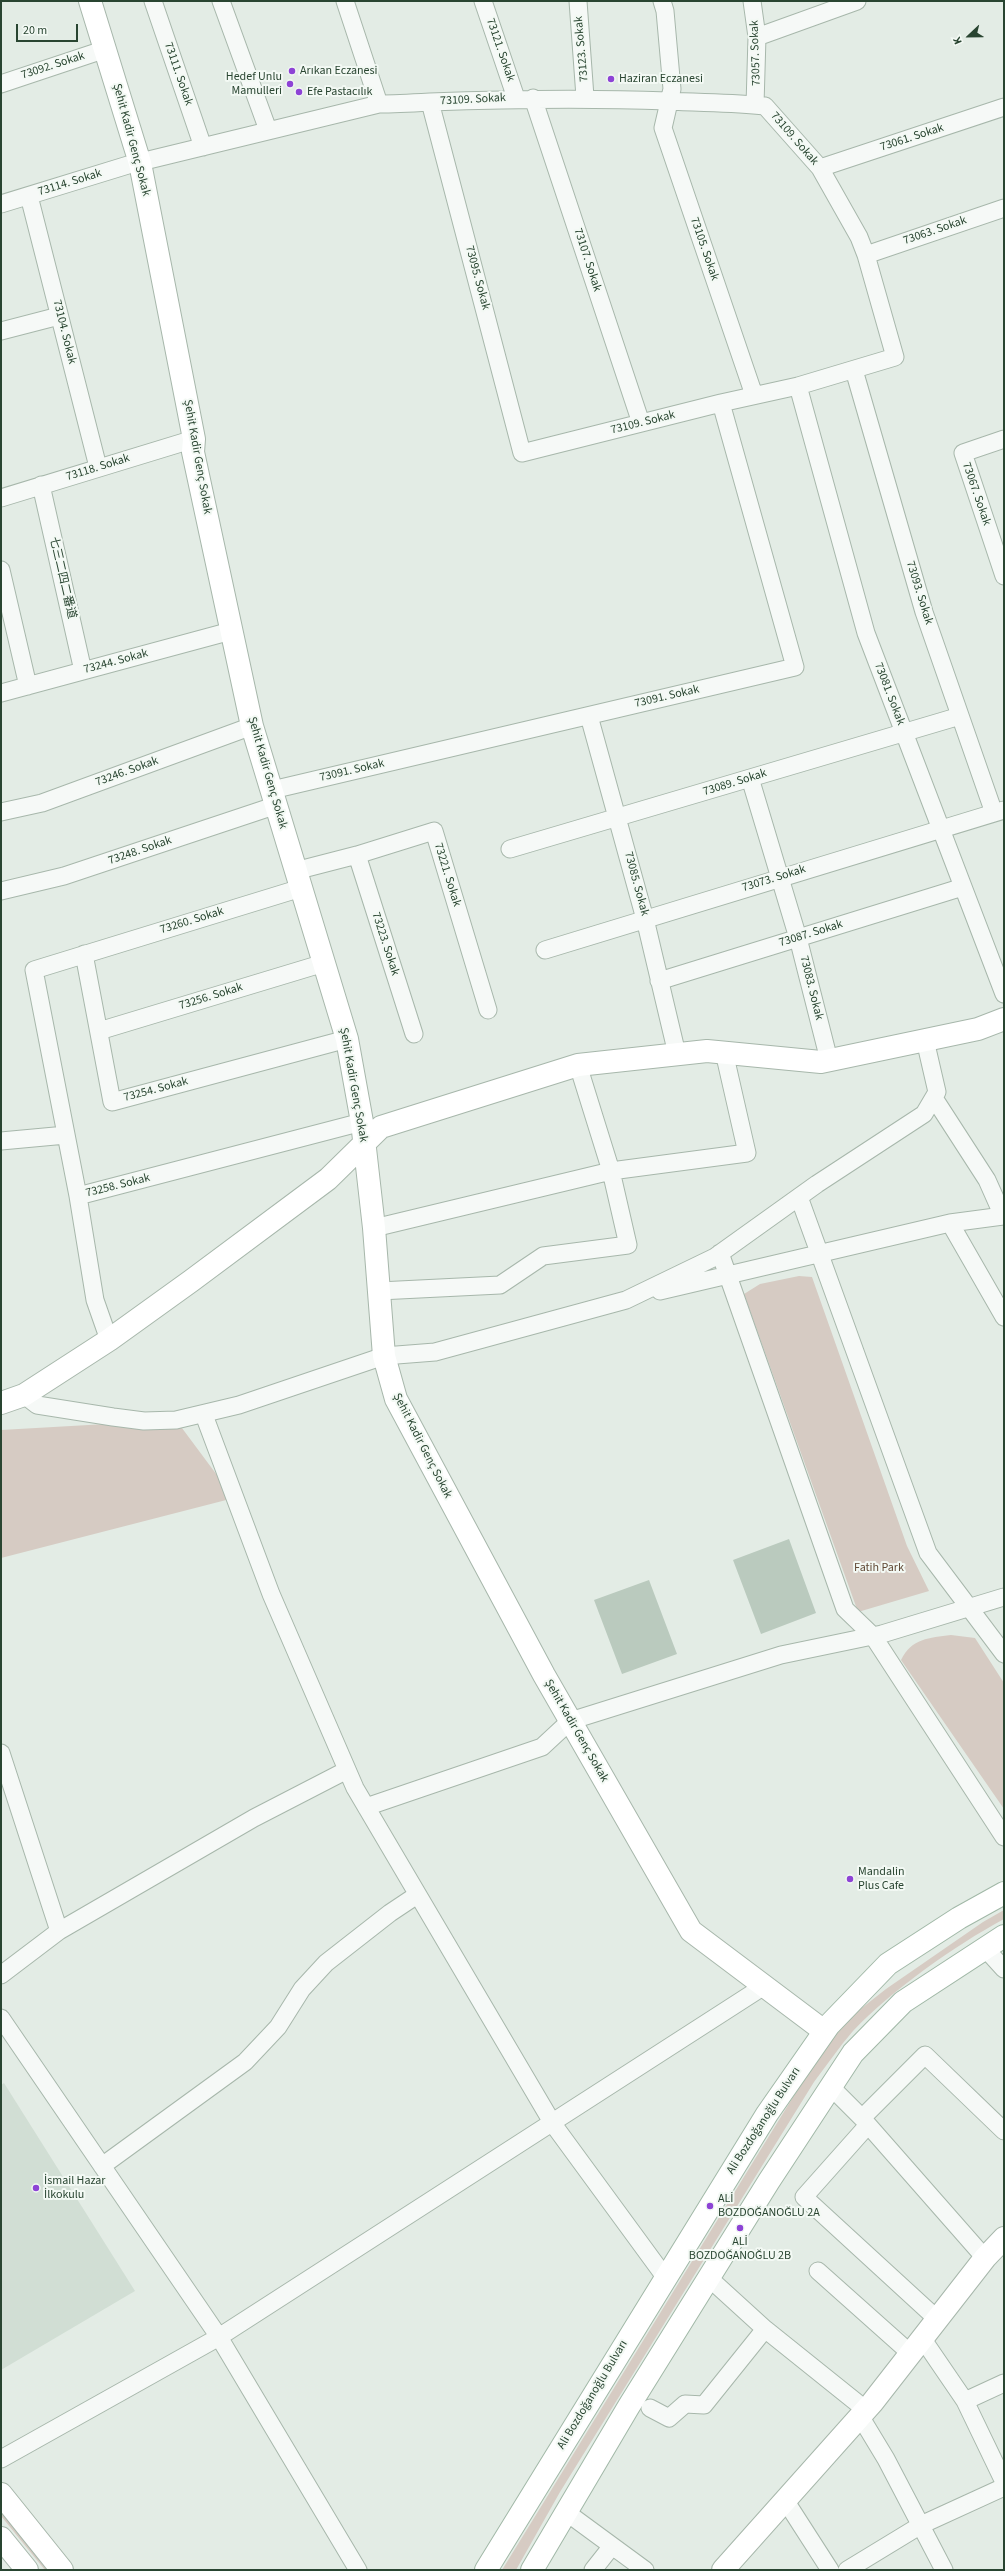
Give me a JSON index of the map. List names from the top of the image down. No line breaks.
{"streets":{"main road":["Şehit Kadir Genç Sokak","Ali Bozdoğanoğlu Bulvarı"],"street":["73123. Sokak","73121. Sokak","73057. Sokak","73092. Sokak","73111. Sokak","73109. Sokak","73061. Sokak","73114. Sokak","73063. Sokak","73105. Sokak","73107. Sokak","73095. Sokak","73104. Sokak","73118. Sokak","73067. Sokak","七三二四二番道","73093. Sokak","73244. Sokak","73081. Sokak","73091. Sokak","73246. Sokak","73089. Sokak","73248. Sokak","73221. Sokak","73073. Sokak","73085. Sokak","73260. Sokak","73087. Sokak","73223. Sokak","73083. Sokak","73256. Sokak","73254. Sokak","73258. Sokak"]},"crossings":[["73123. Sokak","73109. Sokak"],["73121. Sokak","73109. Sokak"],["73057. Sokak","73109. Sokak"],["73092. Sokak","Şehit Kadir Genç Sokak"],["73111. Sokak","73109. Sokak"],["73109. Sokak","73061. Sokak"],["73109. Sokak","Şehit Kadir Genç Sokak"],["73109. Sokak","73114. Sokak"],["73109. Sokak","73063. Sokak"],["73109. Sokak","73105. Sokak"],["73109. Sokak","73107. Sokak"],["73109. Sokak","73095. Sokak"],["73109. Sokak","73093. Sokak"],["73109. Sokak","73081. Sokak"],["73109. Sokak","73091. Sokak"],["Şehit Kadir Genç Sokak","73114. Sokak"],["Şehit Kadir Genç Sokak","73118. Sokak"],["Şehit Kadir Genç Sokak","73244. Sokak"],["Şehit Kadir Genç Sokak","73091. Sokak"],["Şehit Kadir Genç Sokak","73246. Sokak"],["Şehit Kadir Genç Sokak","73248. Sokak"],["Şehit Kadir Genç Sokak","73221. Sokak"],["Şehit Kadir Genç Sokak","73260. Sokak"],["Şehit Kadir Genç Sokak","73256. Sokak"],["Şehit Kadir Genç Sokak","73254. Sokak"],["Şehit Kadir Genç Sokak","73258. Sokak"],["Şehit Kadir Genç Sokak","Ali Bozdoğanoğlu Bulvarı"],["73114. Sokak","73104. Sokak"],["73104. Sokak","73118. Sokak"],["73118. Sokak","七三二四二番道"],["七三二四二番道","73244. Sokak"],["73093. Sokak","73089. Sokak"],["73093. Sokak","73073. Sokak"],["73081. Sokak","73089. Sokak"],["73081. Sokak","73073. Sokak"],["73081. Sokak","73087. Sokak"],["73091. Sokak","73248. Sokak"],["73091. Sokak","73085. Sokak"],["73089. Sokak","73085. Sokak"],["73089. Sokak","73083. Sokak"],["73221. Sokak","73260. Sokak"],["73221. Sokak","73223. Sokak"],["73073. Sokak","73085. Sokak"],["73073. Sokak","73083. Sokak"],["73085. Sokak","73087. Sokak"],["73260. Sokak","73254. Sokak"],["73260. Sokak","73258. Sokak"],["73087. Sokak","73083. Sokak"],["73256. Sokak","73254. Sokak"],["73254. Sokak","73258. Sokak"]],"parks":["Fatih Park"],"places":["Arıkan Eczanesi","Haziran Eczanesi","Hedef Unlu Mamulleri","Efe Pastacılık","Mandalin Plus Cafe","İsmail Hazar İlkokulu","ALİ BOZDOĞANOĞLU 2A","ALİ BOZDOĞANOĞLU 2B"],"scale_bar":"20 m","north":"left"}
